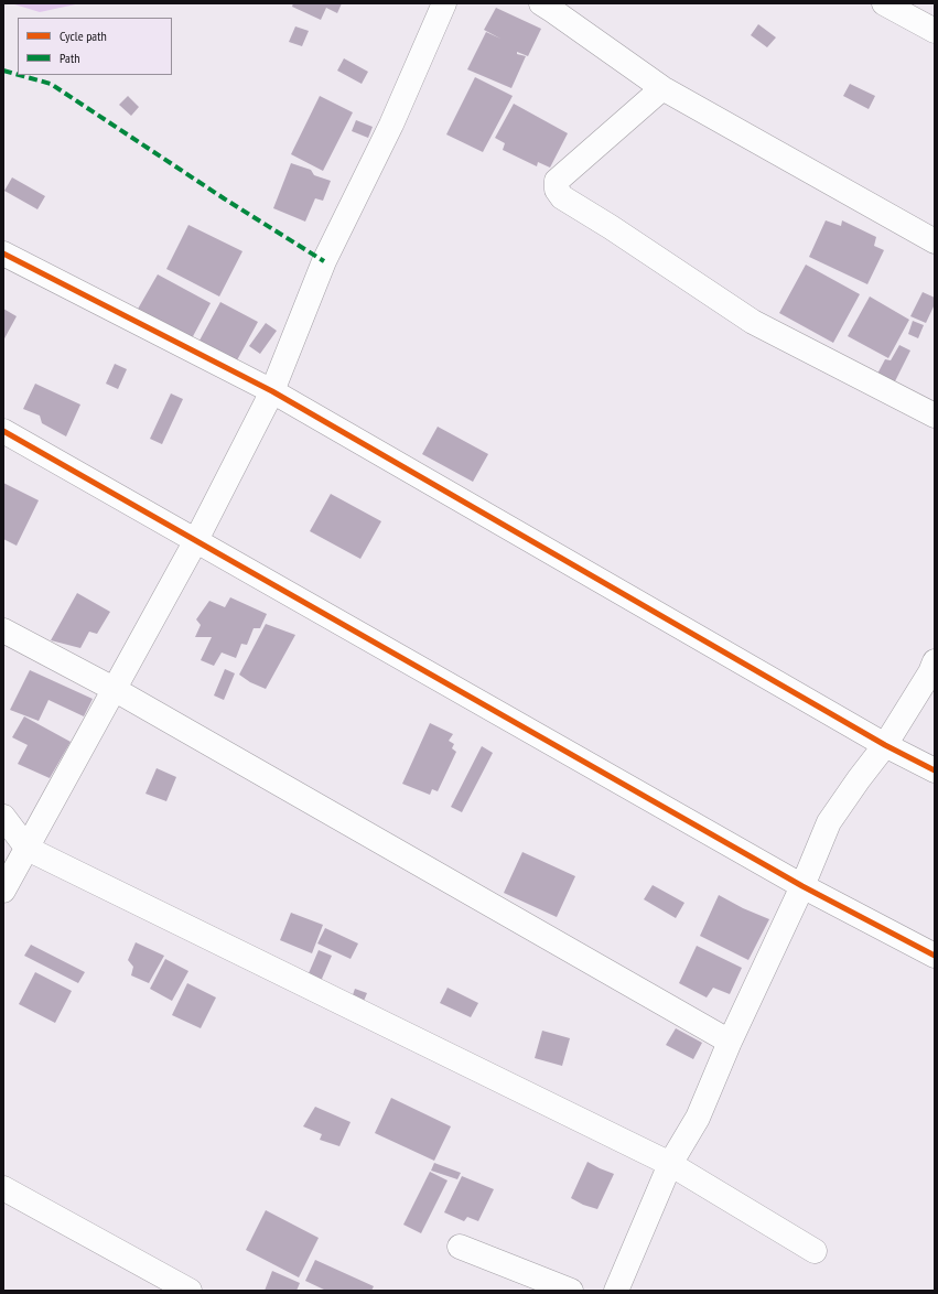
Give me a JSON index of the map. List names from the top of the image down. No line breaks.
{"legend":["Cycle path","Path"]}
